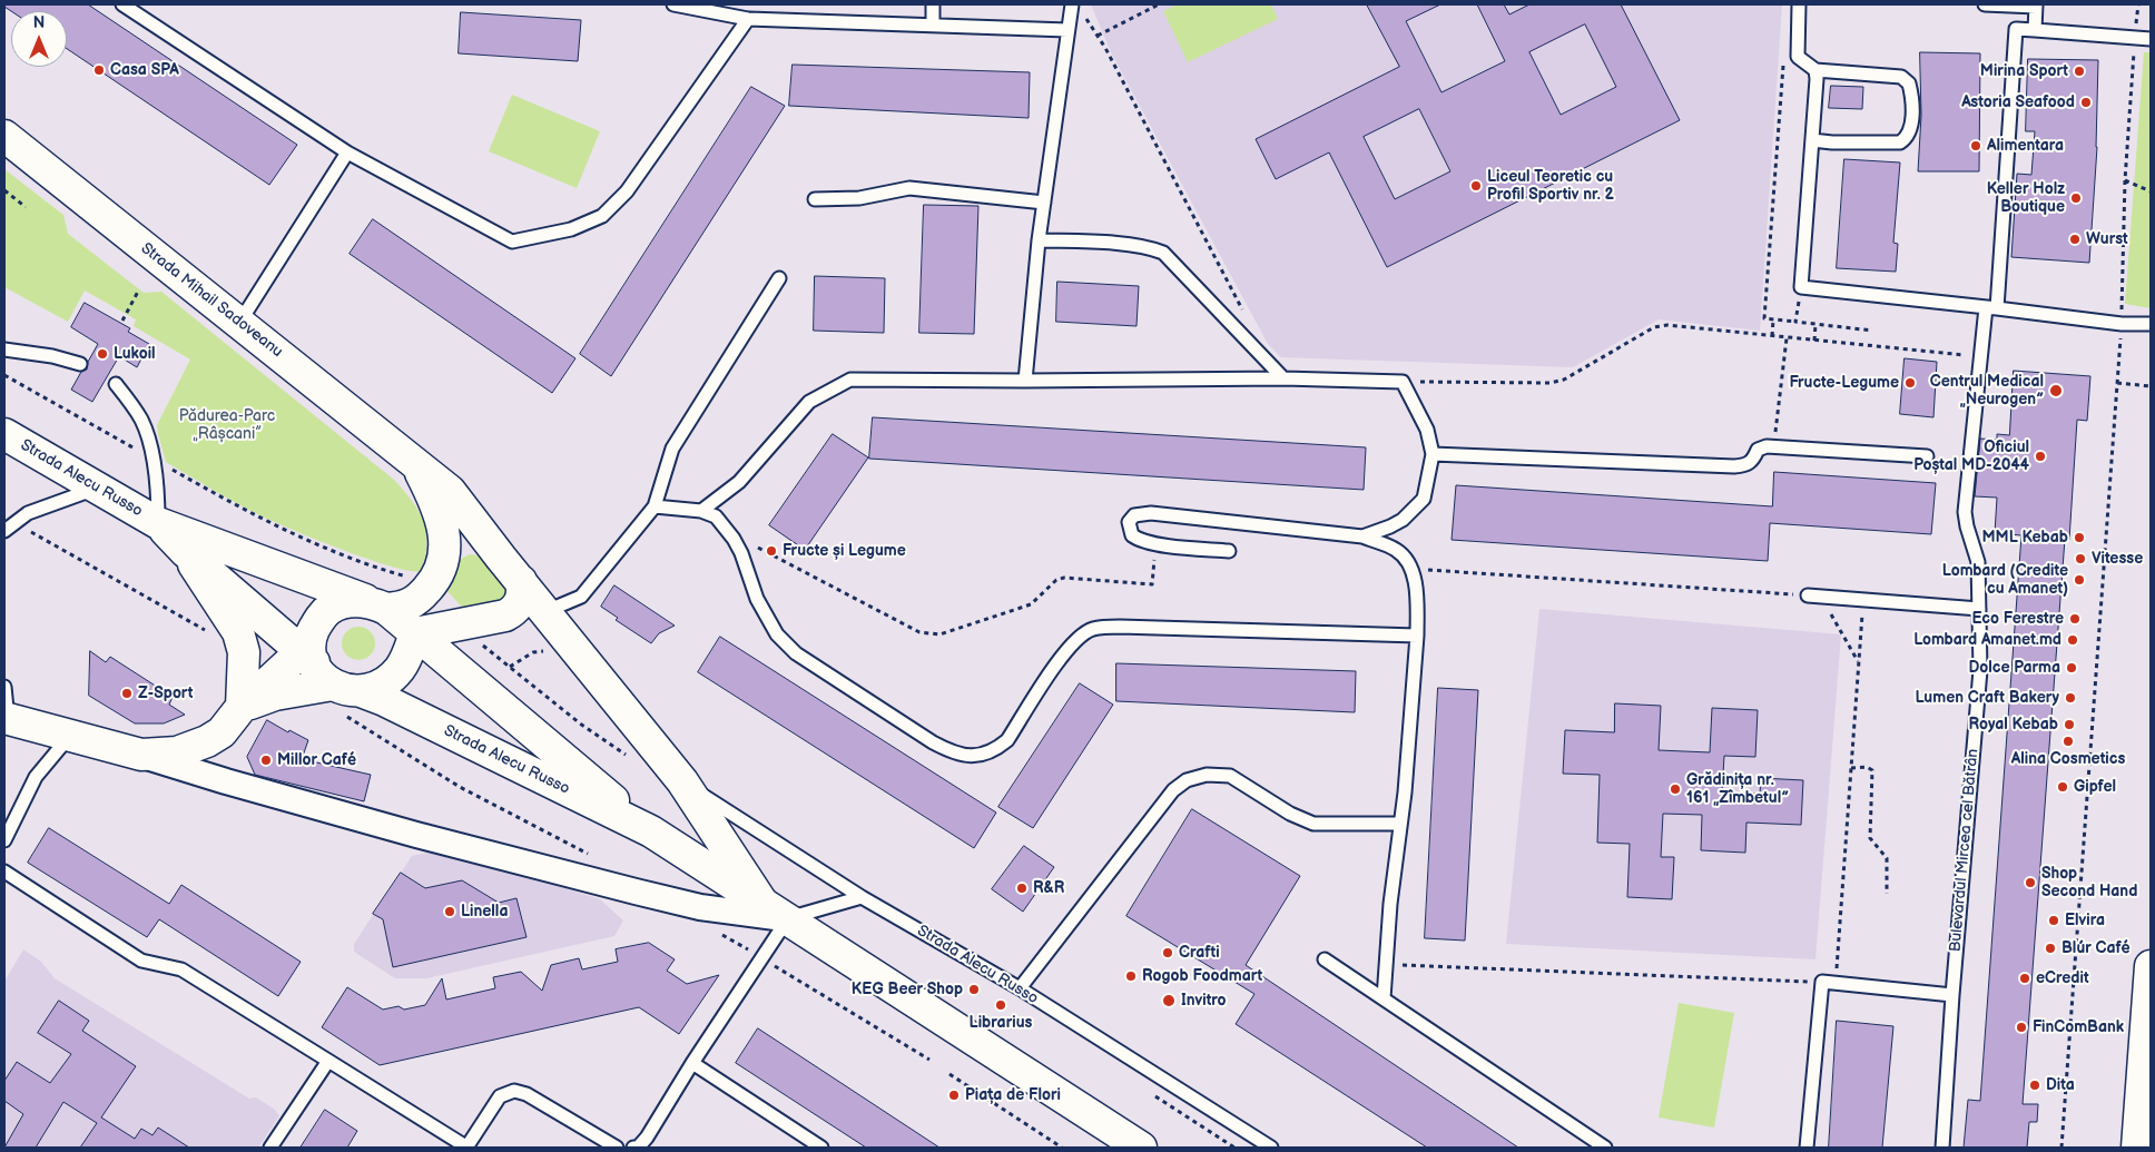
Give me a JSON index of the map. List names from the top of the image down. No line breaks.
{"streets":{"main road":["Strada Mihail Sadoveanu","Strada Alecu Russo"],"lane":["Bulevardul Mircea cel Bătrân"]},"crossings":[["Strada Mihail Sadoveanu","Strada Alecu Russo"]],"parks":["Pădurea-Parc „Râșcani”"],"places":["Casa SPA","Mirina Sport","Astoria Seafood","Alimentara","Liceul Teoretic cu Profil Sportiv nr. 2","Keller Holz Boutique","Wurst","Lukoil","Fructe-Legume","Centrul Medical „Neurogen”","Oficiul Poștal MD-2044","MML Kebab","Fructe și Legume","Vitesse","Lombard (Credite cu Amanet)","Eco Ferestre","Lombard Amanet.md","Dolce Parma","Z-Sport","Lumen Craft Bakery","Royal Kebab","Alina Cosmetics","Millor Café","Gipfel","Grădinița nr. 161 „Zîmbetul”","Shop Second Hand","R&R","Linella","Elvira","Blúr Café","Crafti","Rogob Foodmart","eCredit","KEG Beer Shop","Invitro","Librarius","FinComBank","Dita","Piața de Flori"],"north":"top"}
